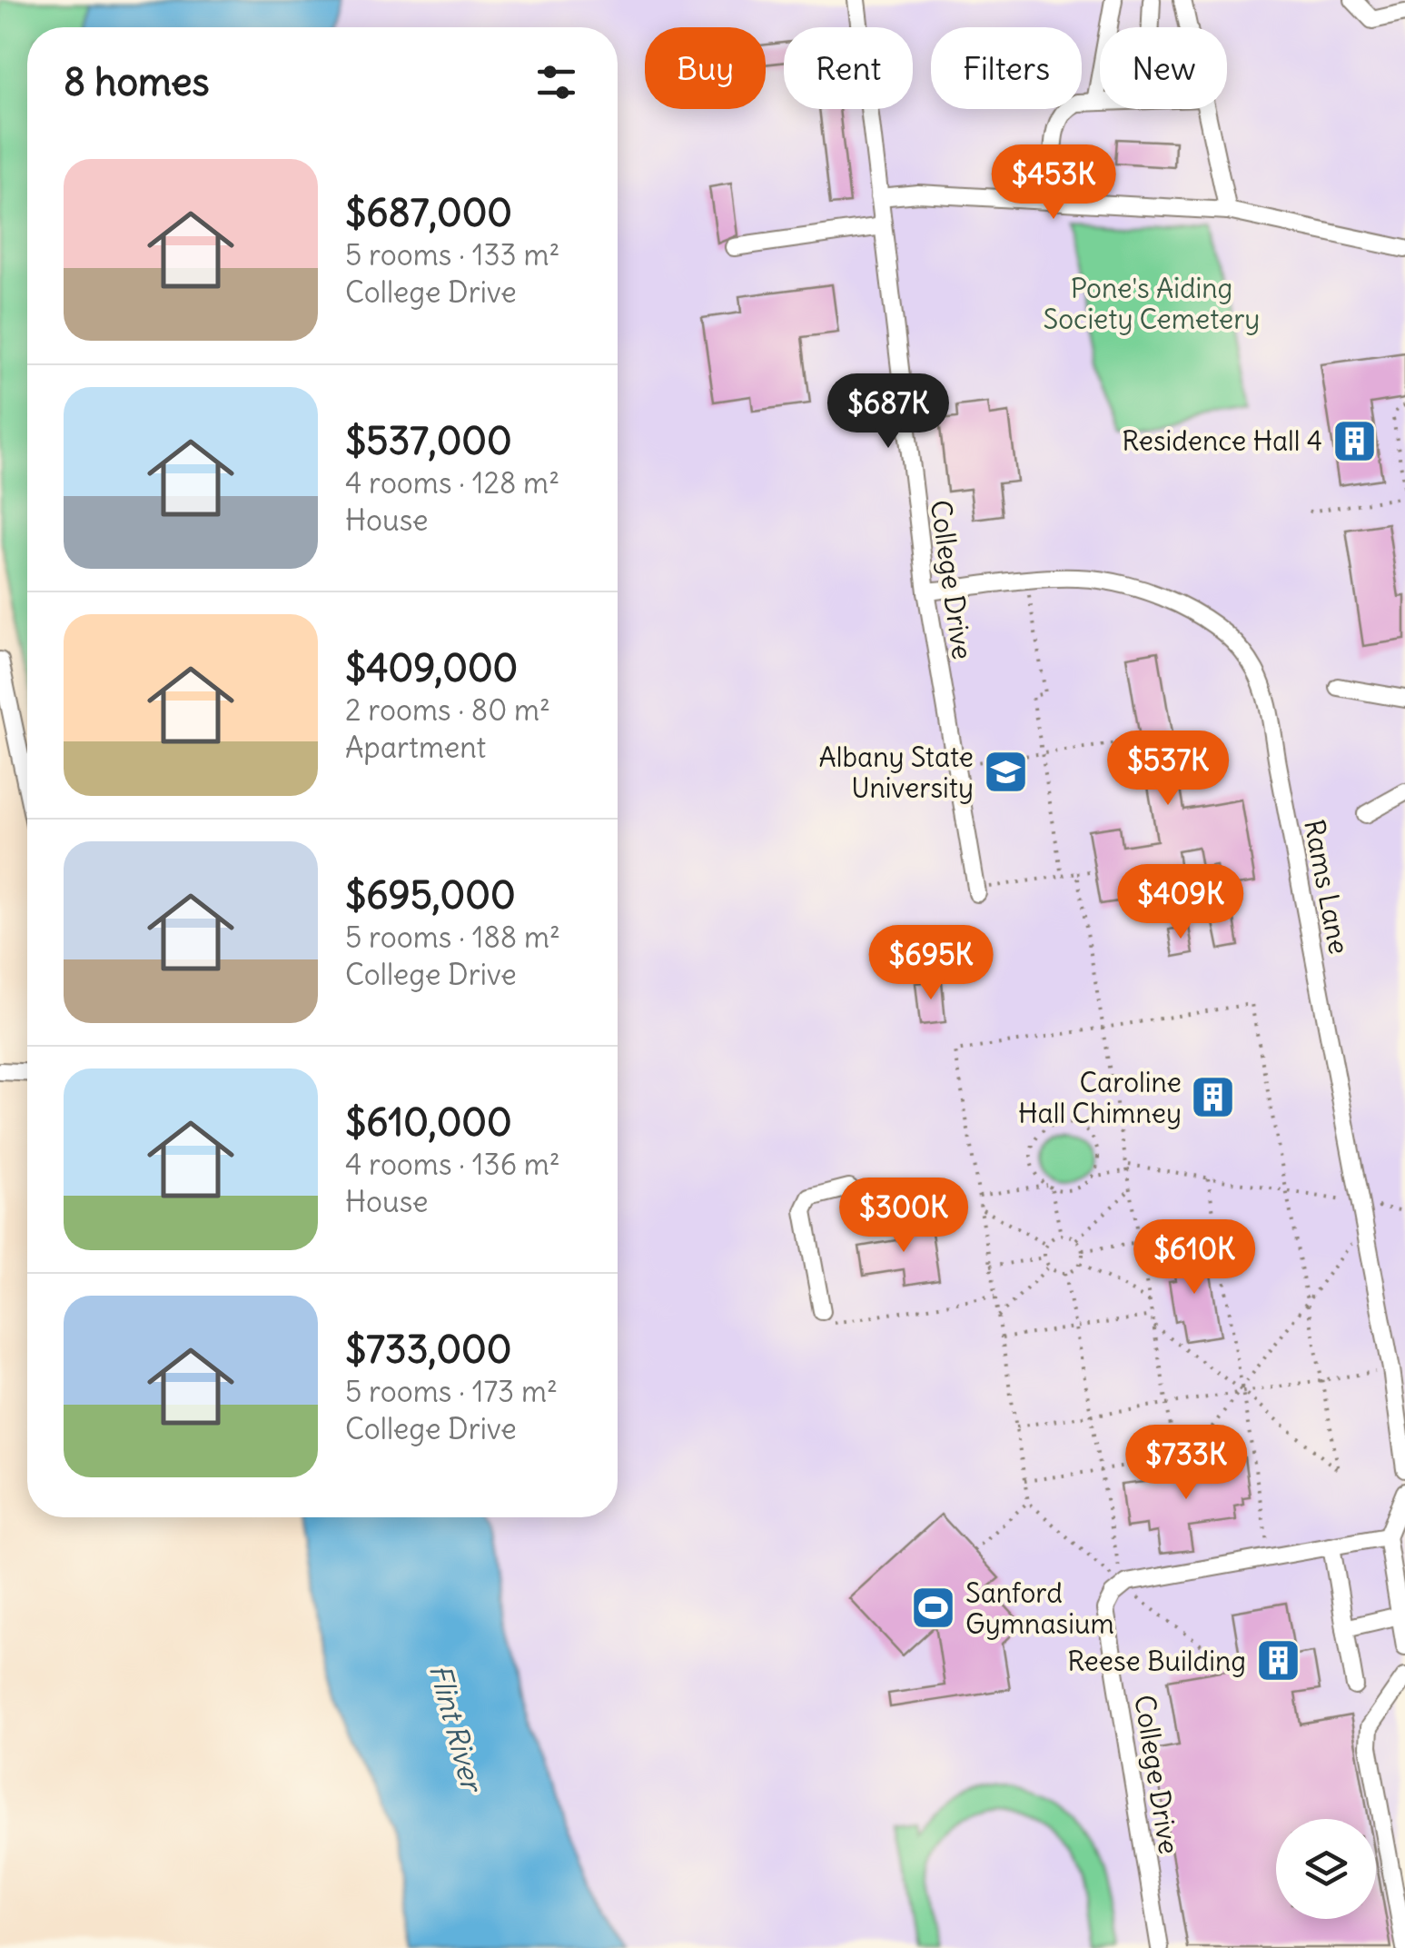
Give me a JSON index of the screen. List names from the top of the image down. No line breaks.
{"streets":{"street":["College Drive","Rams Lane"]},"crossings":[["College Drive","Rams Lane"]],"water":["Flint River"],"parks":["Pone's Aiding Society Cemetery"],"places":{"building":["Residence Hall 4","Caroline Hall Chimney","Reese Building"],"school or university":["Albany State University"],"sports":["Sanford Gymnasium"]},"page":{"chip":["Buy","Rent","Filters","New"],"heading":"8 homes","list":[{"name":"$687,000","note":"5 rooms · 133 m² · College Drive"},{"name":"$537,000","note":"4 rooms · 128 m² · House"},{"name":"$409,000","note":"2 rooms · 80 m² · Apartment"},{"name":"$695,000","note":"5 rooms · 188 m² · College Drive"},{"name":"$610,000","note":"4 rooms · 136 m² · House"},{"name":"$733,000","note":"5 rooms · 173 m² · College Drive"}],"price":["$453K","$687K","$537K","$409K","$695K","$300K","$610K","$733K"]}}
